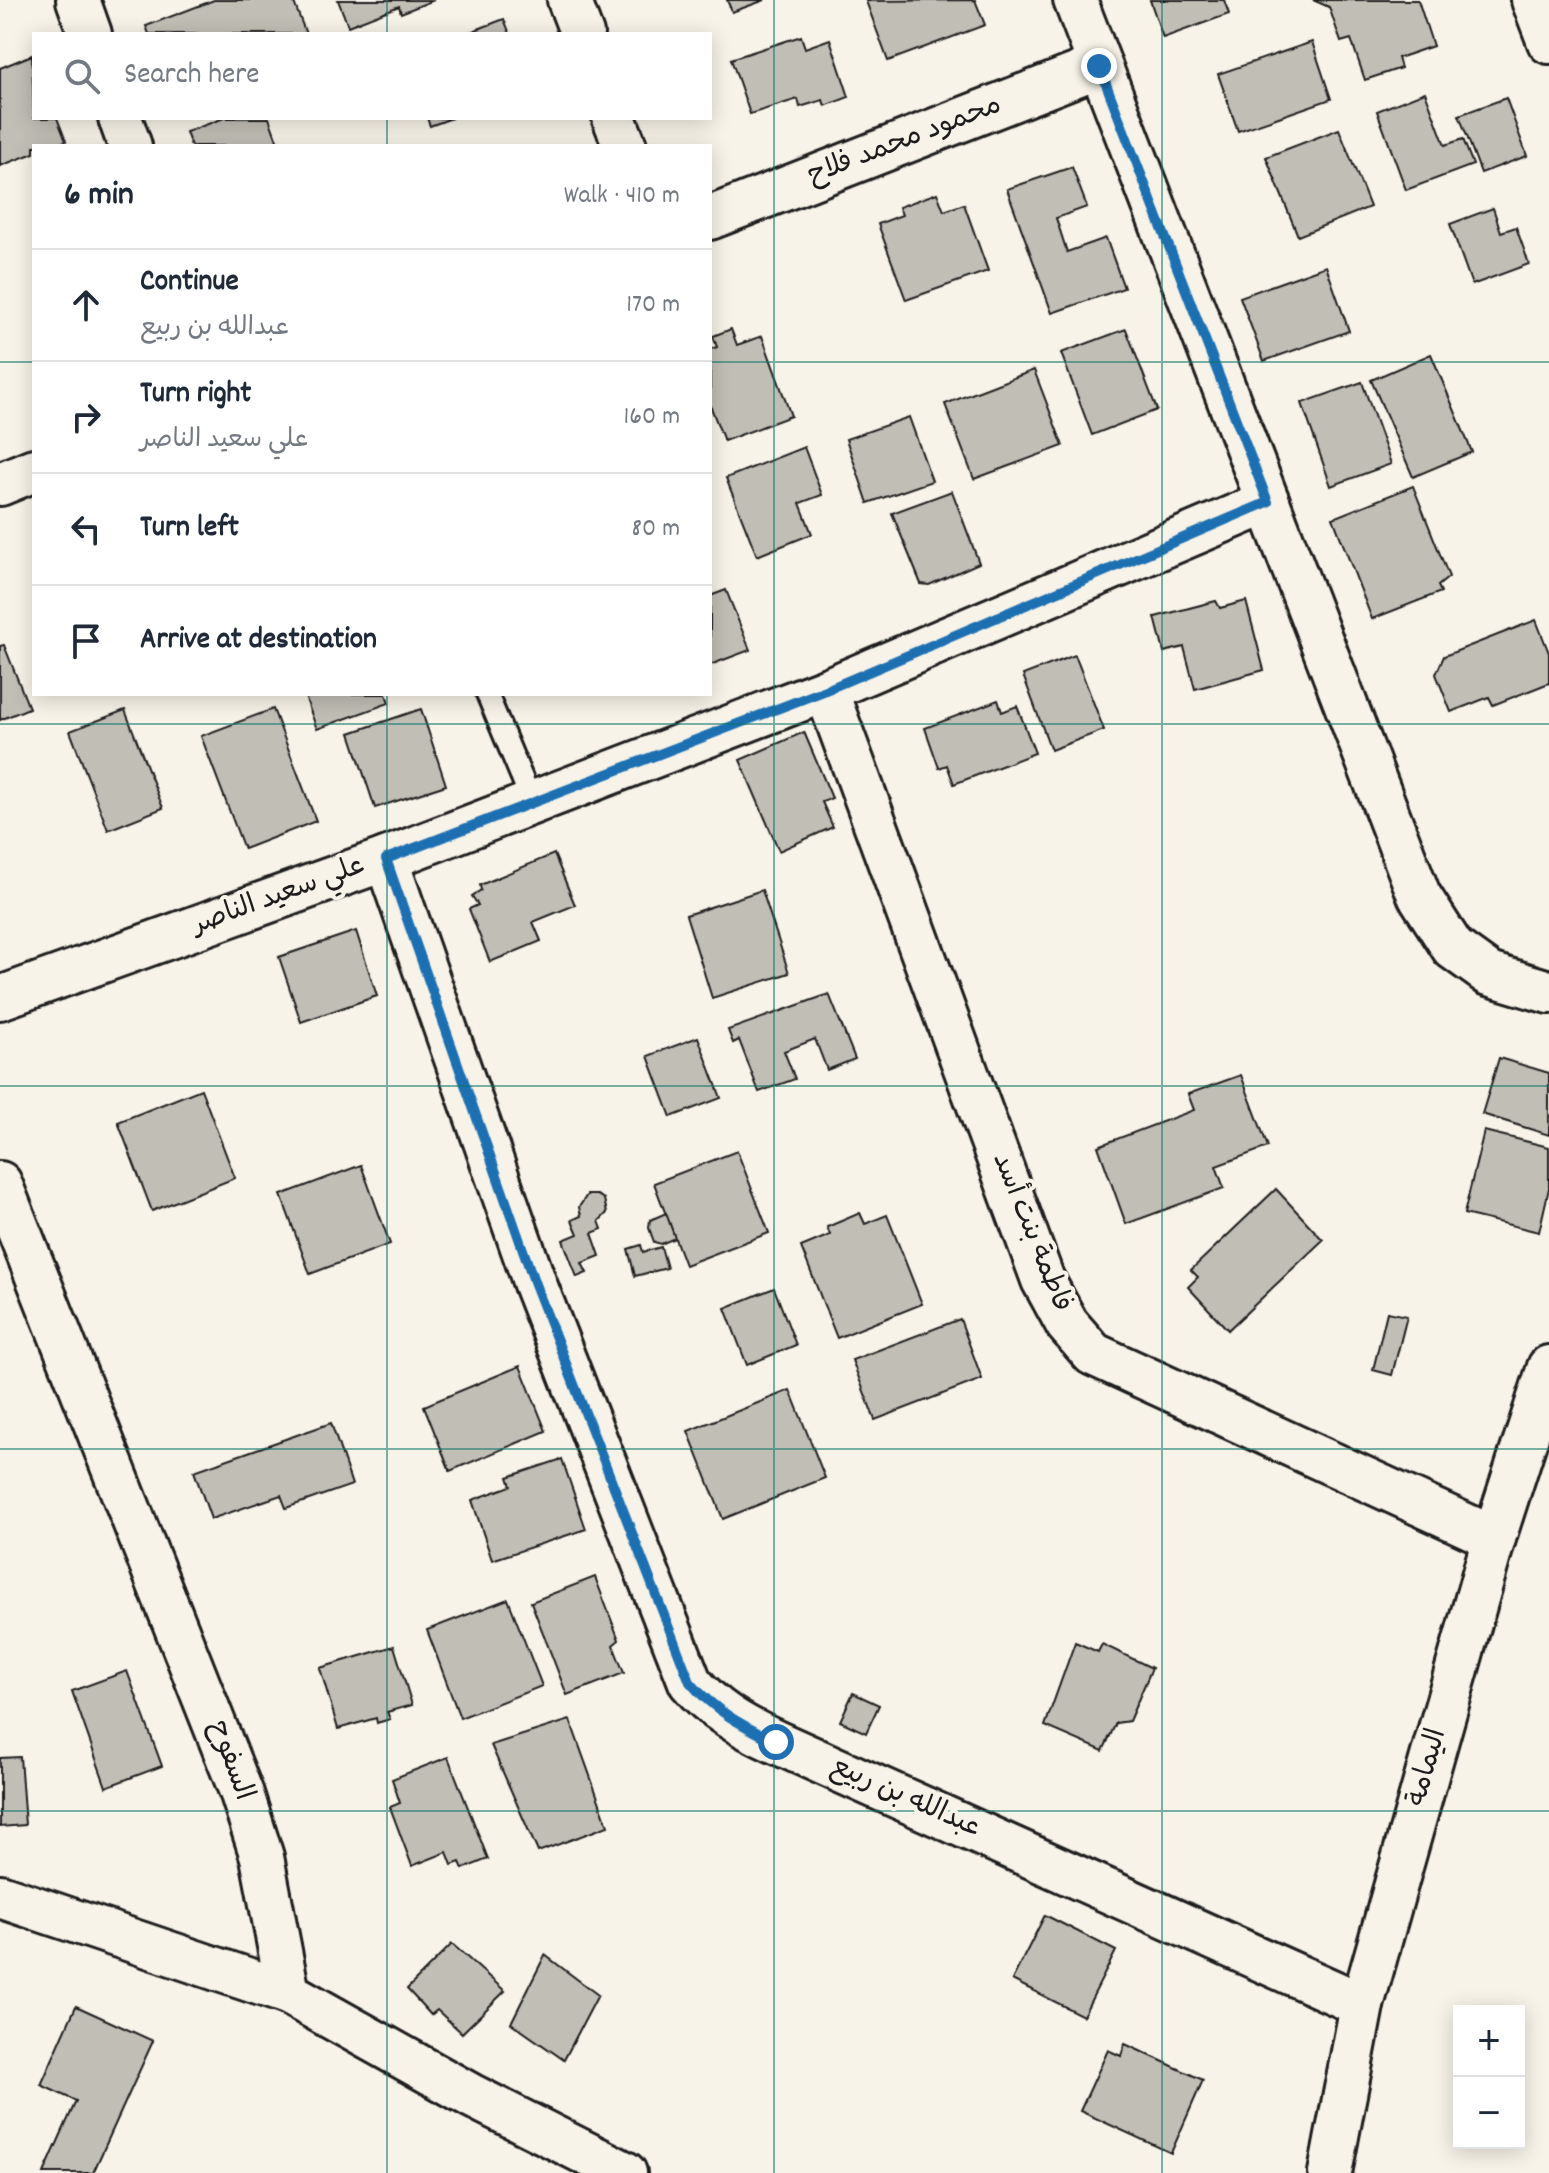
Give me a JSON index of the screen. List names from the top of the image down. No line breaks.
{"streets":{"street":["محمود محمد فلاح","علي سعيد الناصر","فاطمة بنت أسد","السفوح","اليمامة","عبدالله بن ربيع"]},"crossings":[["علي سعيد الناصر","فاطمة بنت أسد"],["علي سعيد الناصر","عبدالله بن ربيع"],["فاطمة بنت أسد","اليمامة"],["اليمامة","عبدالله بن ربيع"]],"page":{"search":"Search here","heading":["6 min","Walk · 410 m"],"list":[["Continue","عبدالله بن ربيع","170 m"],["Turn right","علي سعيد الناصر","160 m"],["Turn left","80 m"],"Arrive at destination"],"map_buttons":["+","−"]}}
